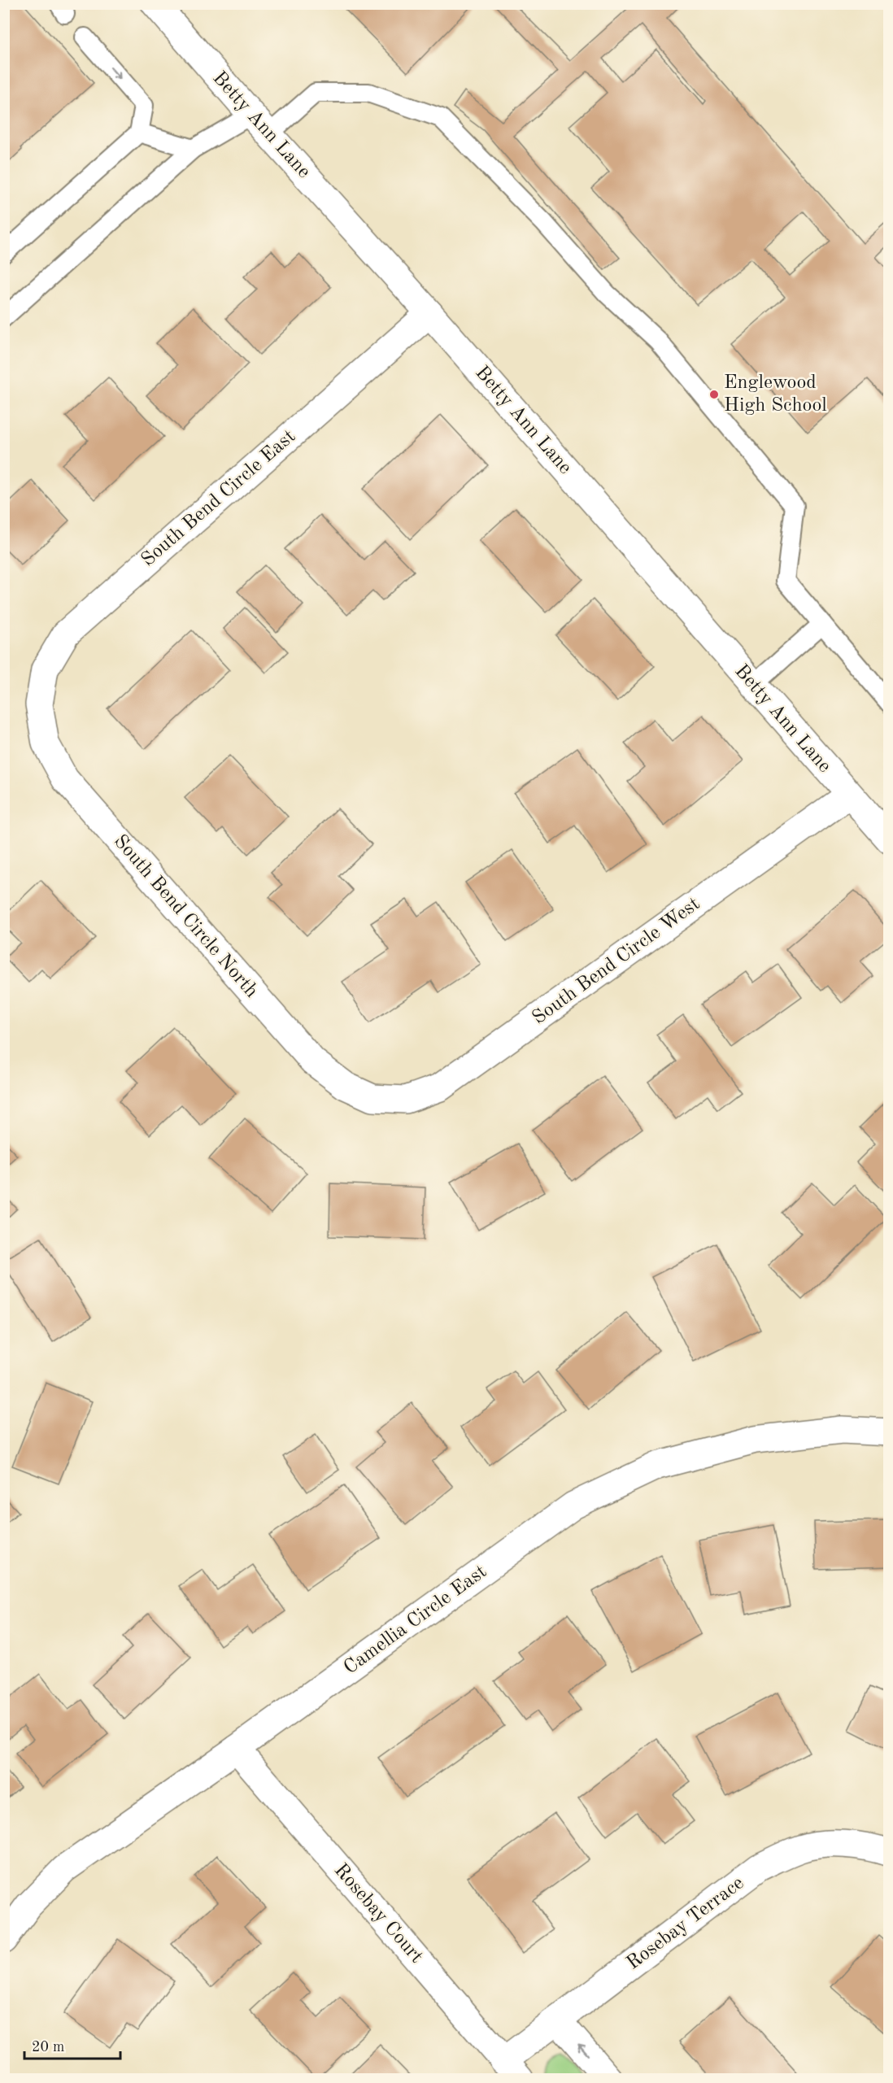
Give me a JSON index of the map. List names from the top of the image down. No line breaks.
{"streets":{"street":["Betty Ann Lane","South Bend Circle East","South Bend Circle North","South Bend Circle West","Camellia Circle East","Rosebay Court","Rosebay Terrace"]},"crossings":[["Betty Ann Lane","South Bend Circle East"],["Betty Ann Lane","South Bend Circle West"],["South Bend Circle East","South Bend Circle North"],["South Bend Circle North","South Bend Circle West"],["Camellia Circle East","Rosebay Court"],["Rosebay Court","Rosebay Terrace"]],"places":["Englewood High School"],"scale_bar":"20 m"}
